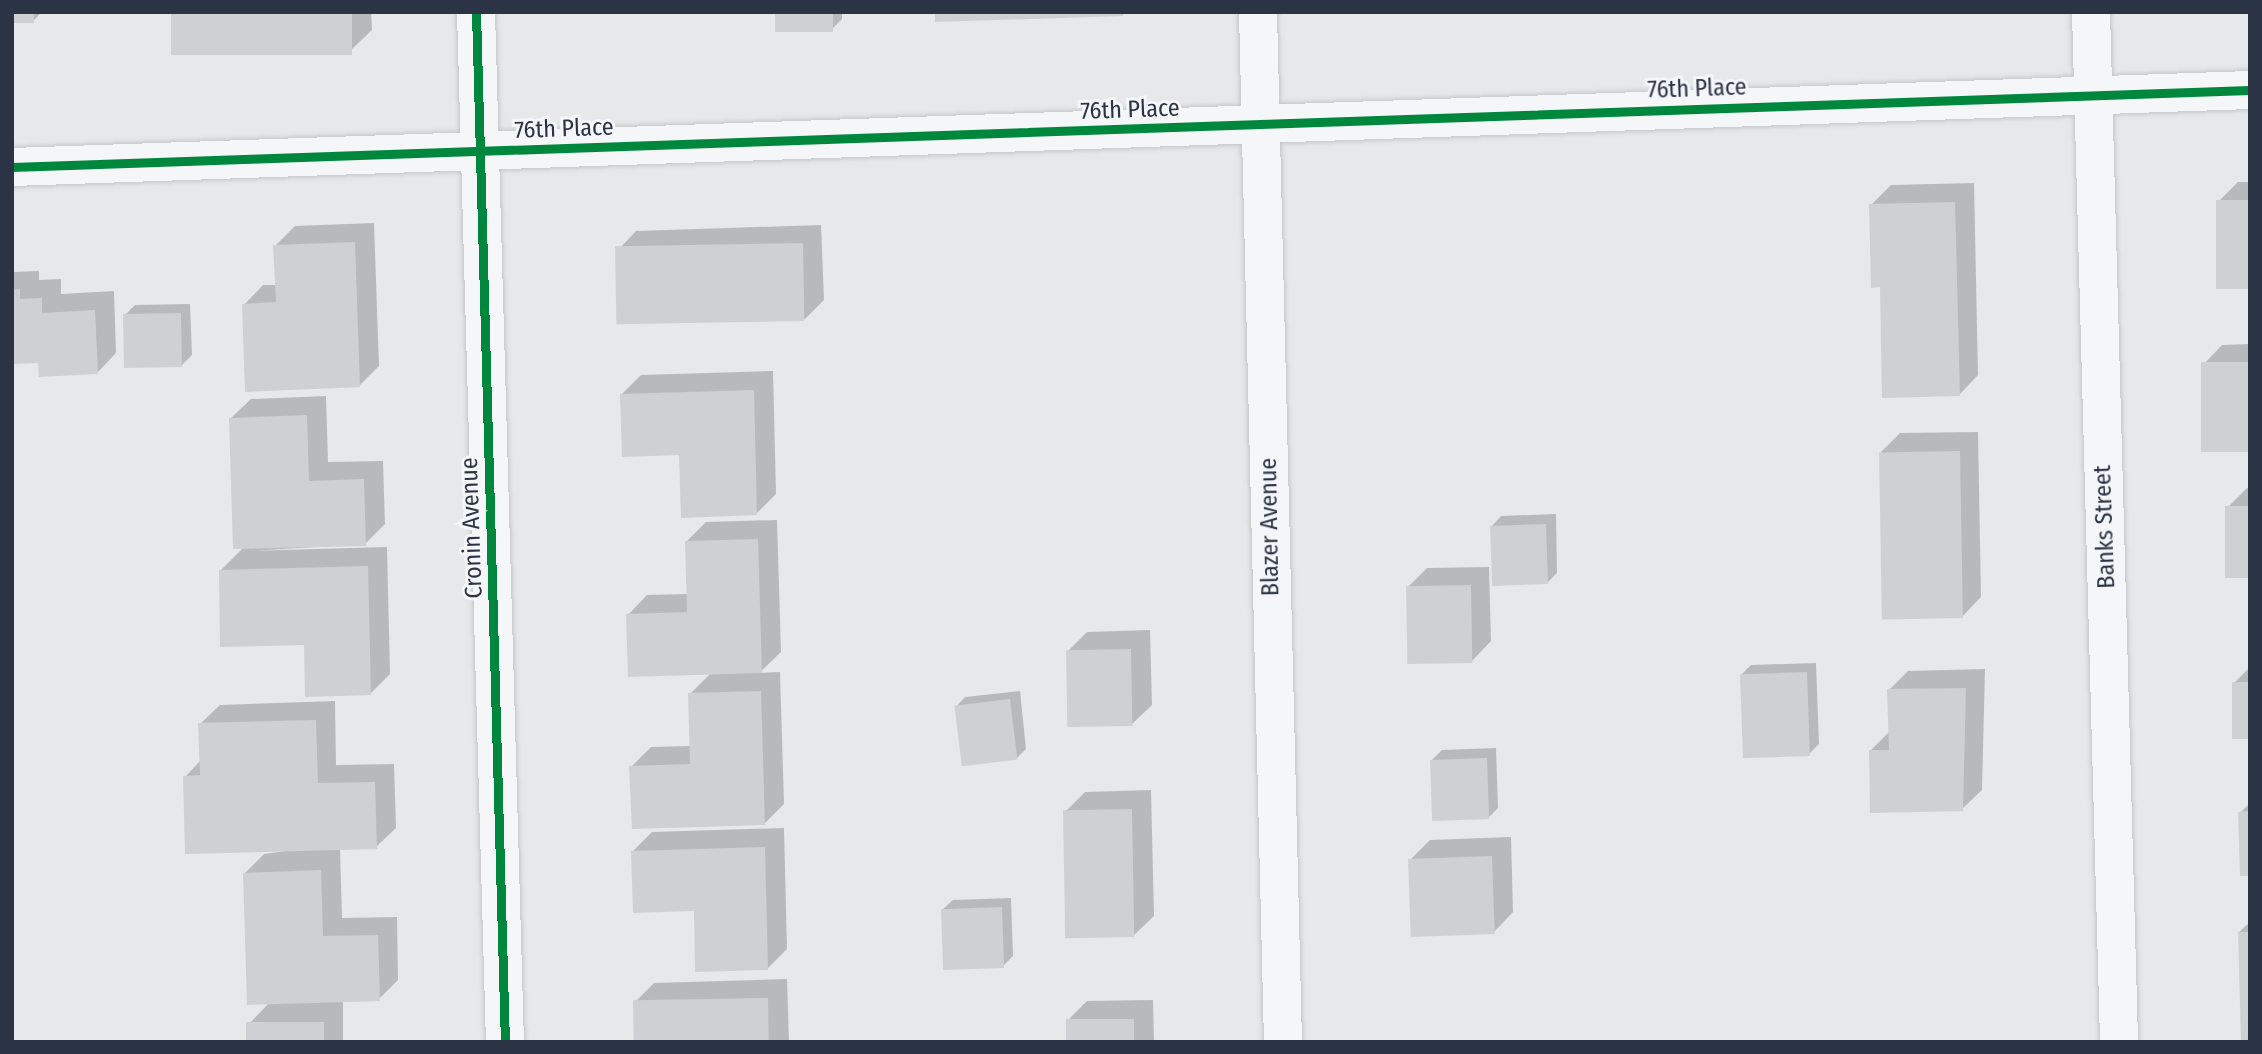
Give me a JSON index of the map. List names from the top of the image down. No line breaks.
{"streets":{"street":["76th Place","Blazer Avenue","Banks Street","Cronin Avenue"]},"crossings":[["76th Place","Blazer Avenue"],["76th Place","Banks Street"],["76th Place","Cronin Avenue"]]}
